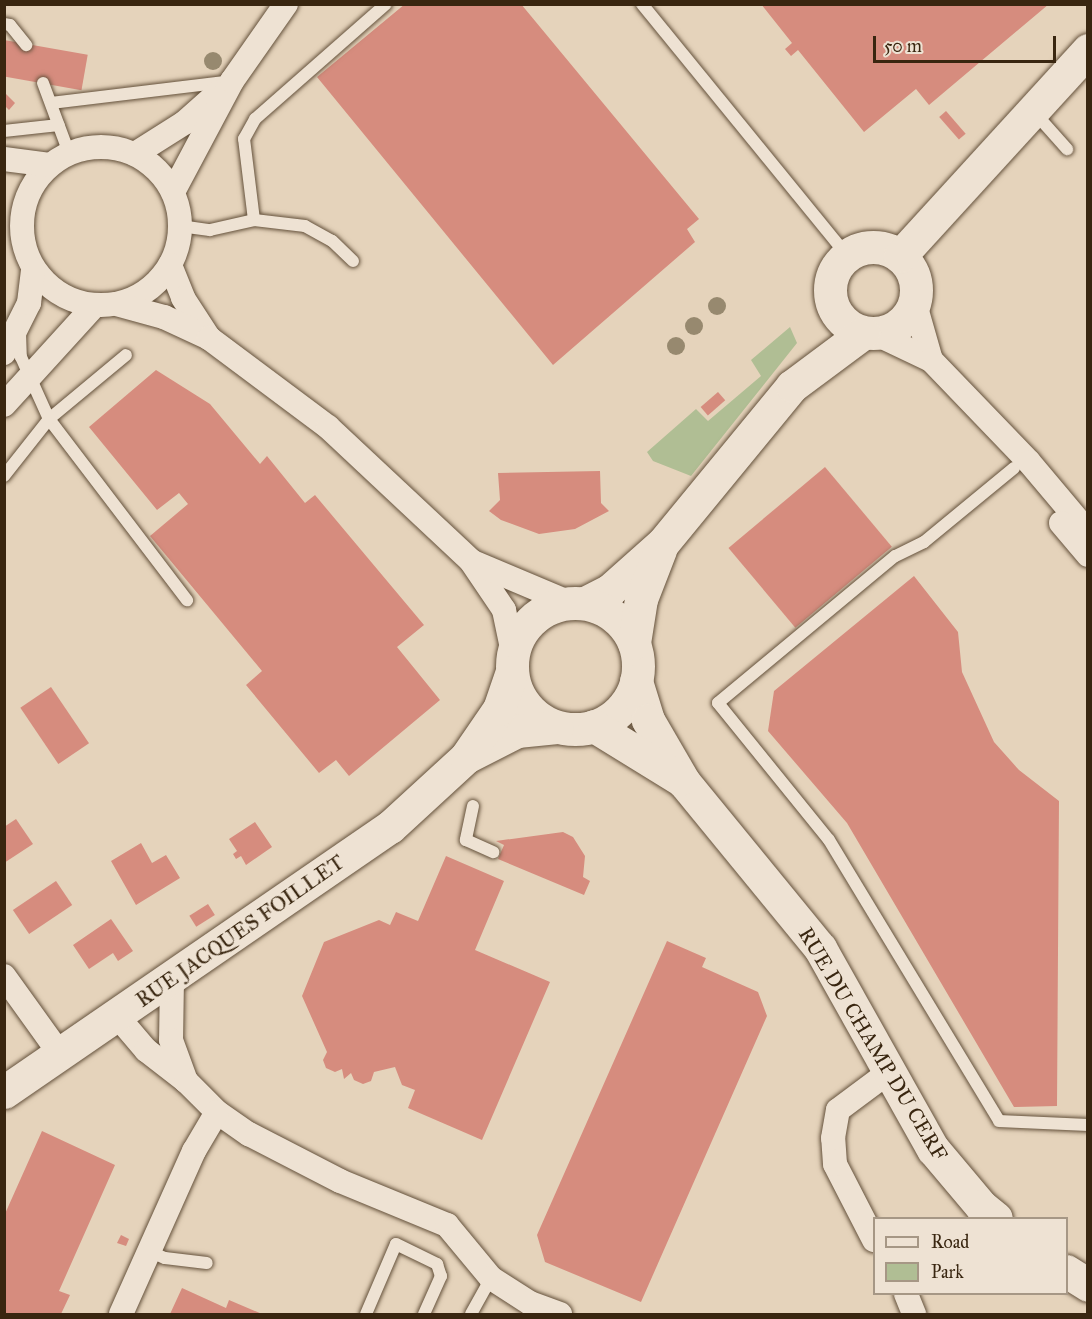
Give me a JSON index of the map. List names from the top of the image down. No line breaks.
{"streets":{"main road":["RUE JACQUES FOILLET","RUE DU CHAMP DU CERF"]},"crossings":[["RUE JACQUES FOILLET","RUE DU CHAMP DU CERF"]],"legend":["Road","Park"],"scale_bar":"50 m"}
